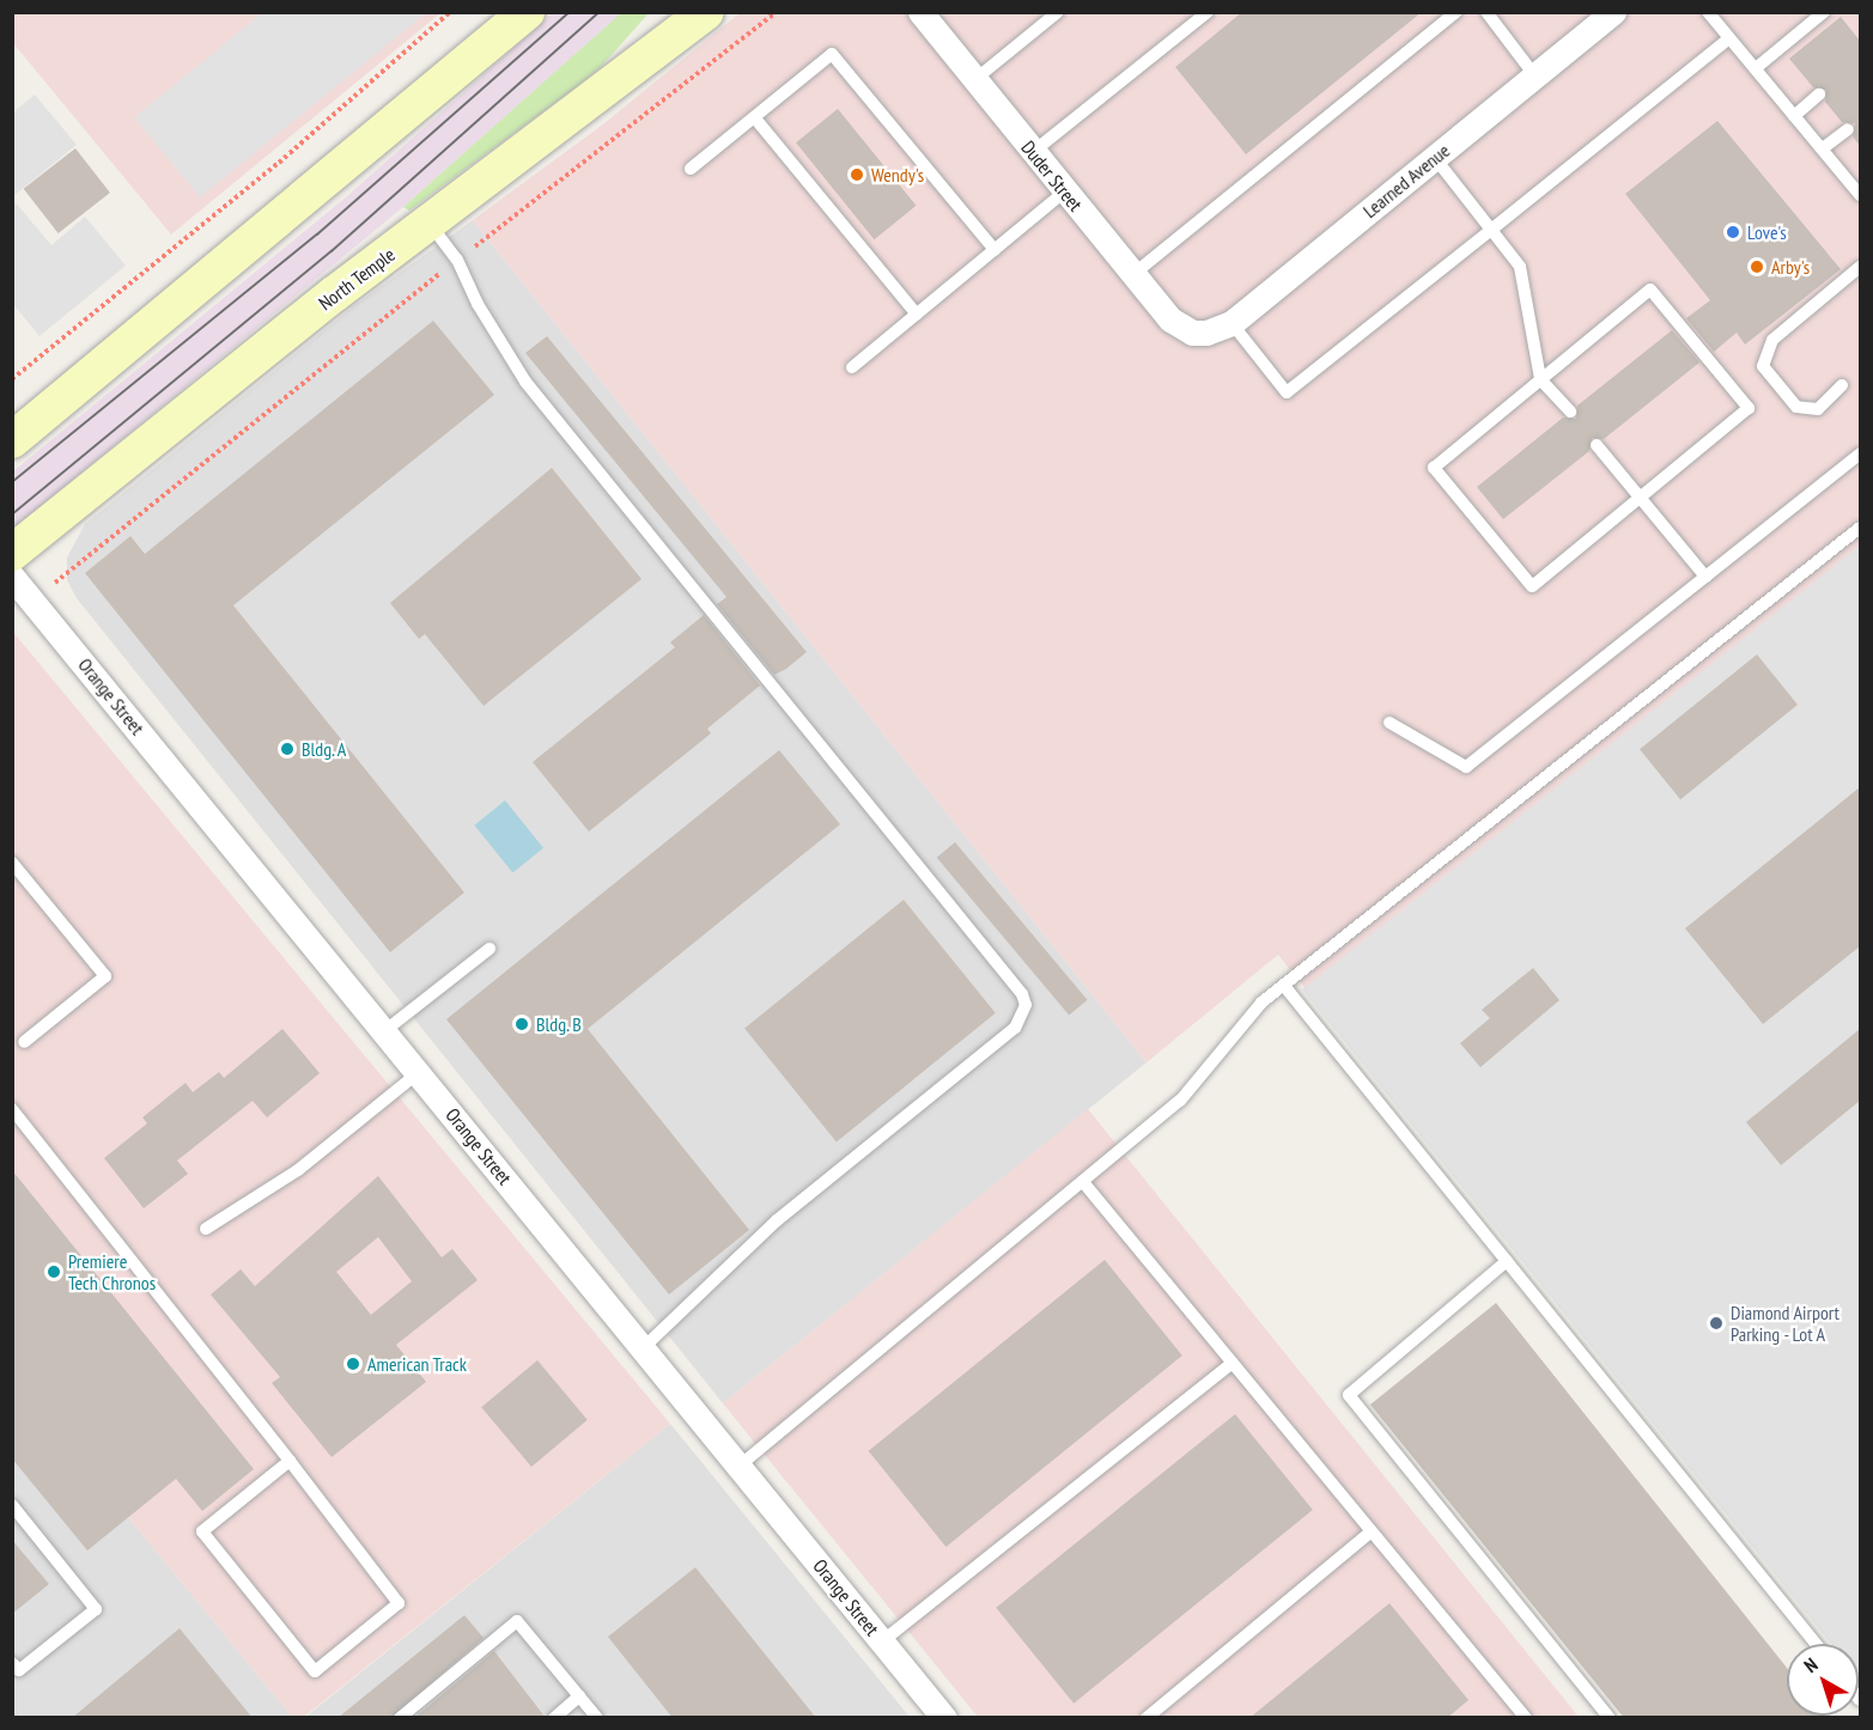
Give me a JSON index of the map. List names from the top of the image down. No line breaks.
{"streets":{"main road":["North Temple"],"street":["Duder Street","Learned Avenue","Orange Street"]},"crossings":[["Duder Street","Learned Avenue"]],"places":["Wendy's","Love's","Arby's","Bldg. A","Bldg. B","Premiere Tech Chronos","Diamond Airport Parking - Lot A","American Track"],"north":"top left"}
